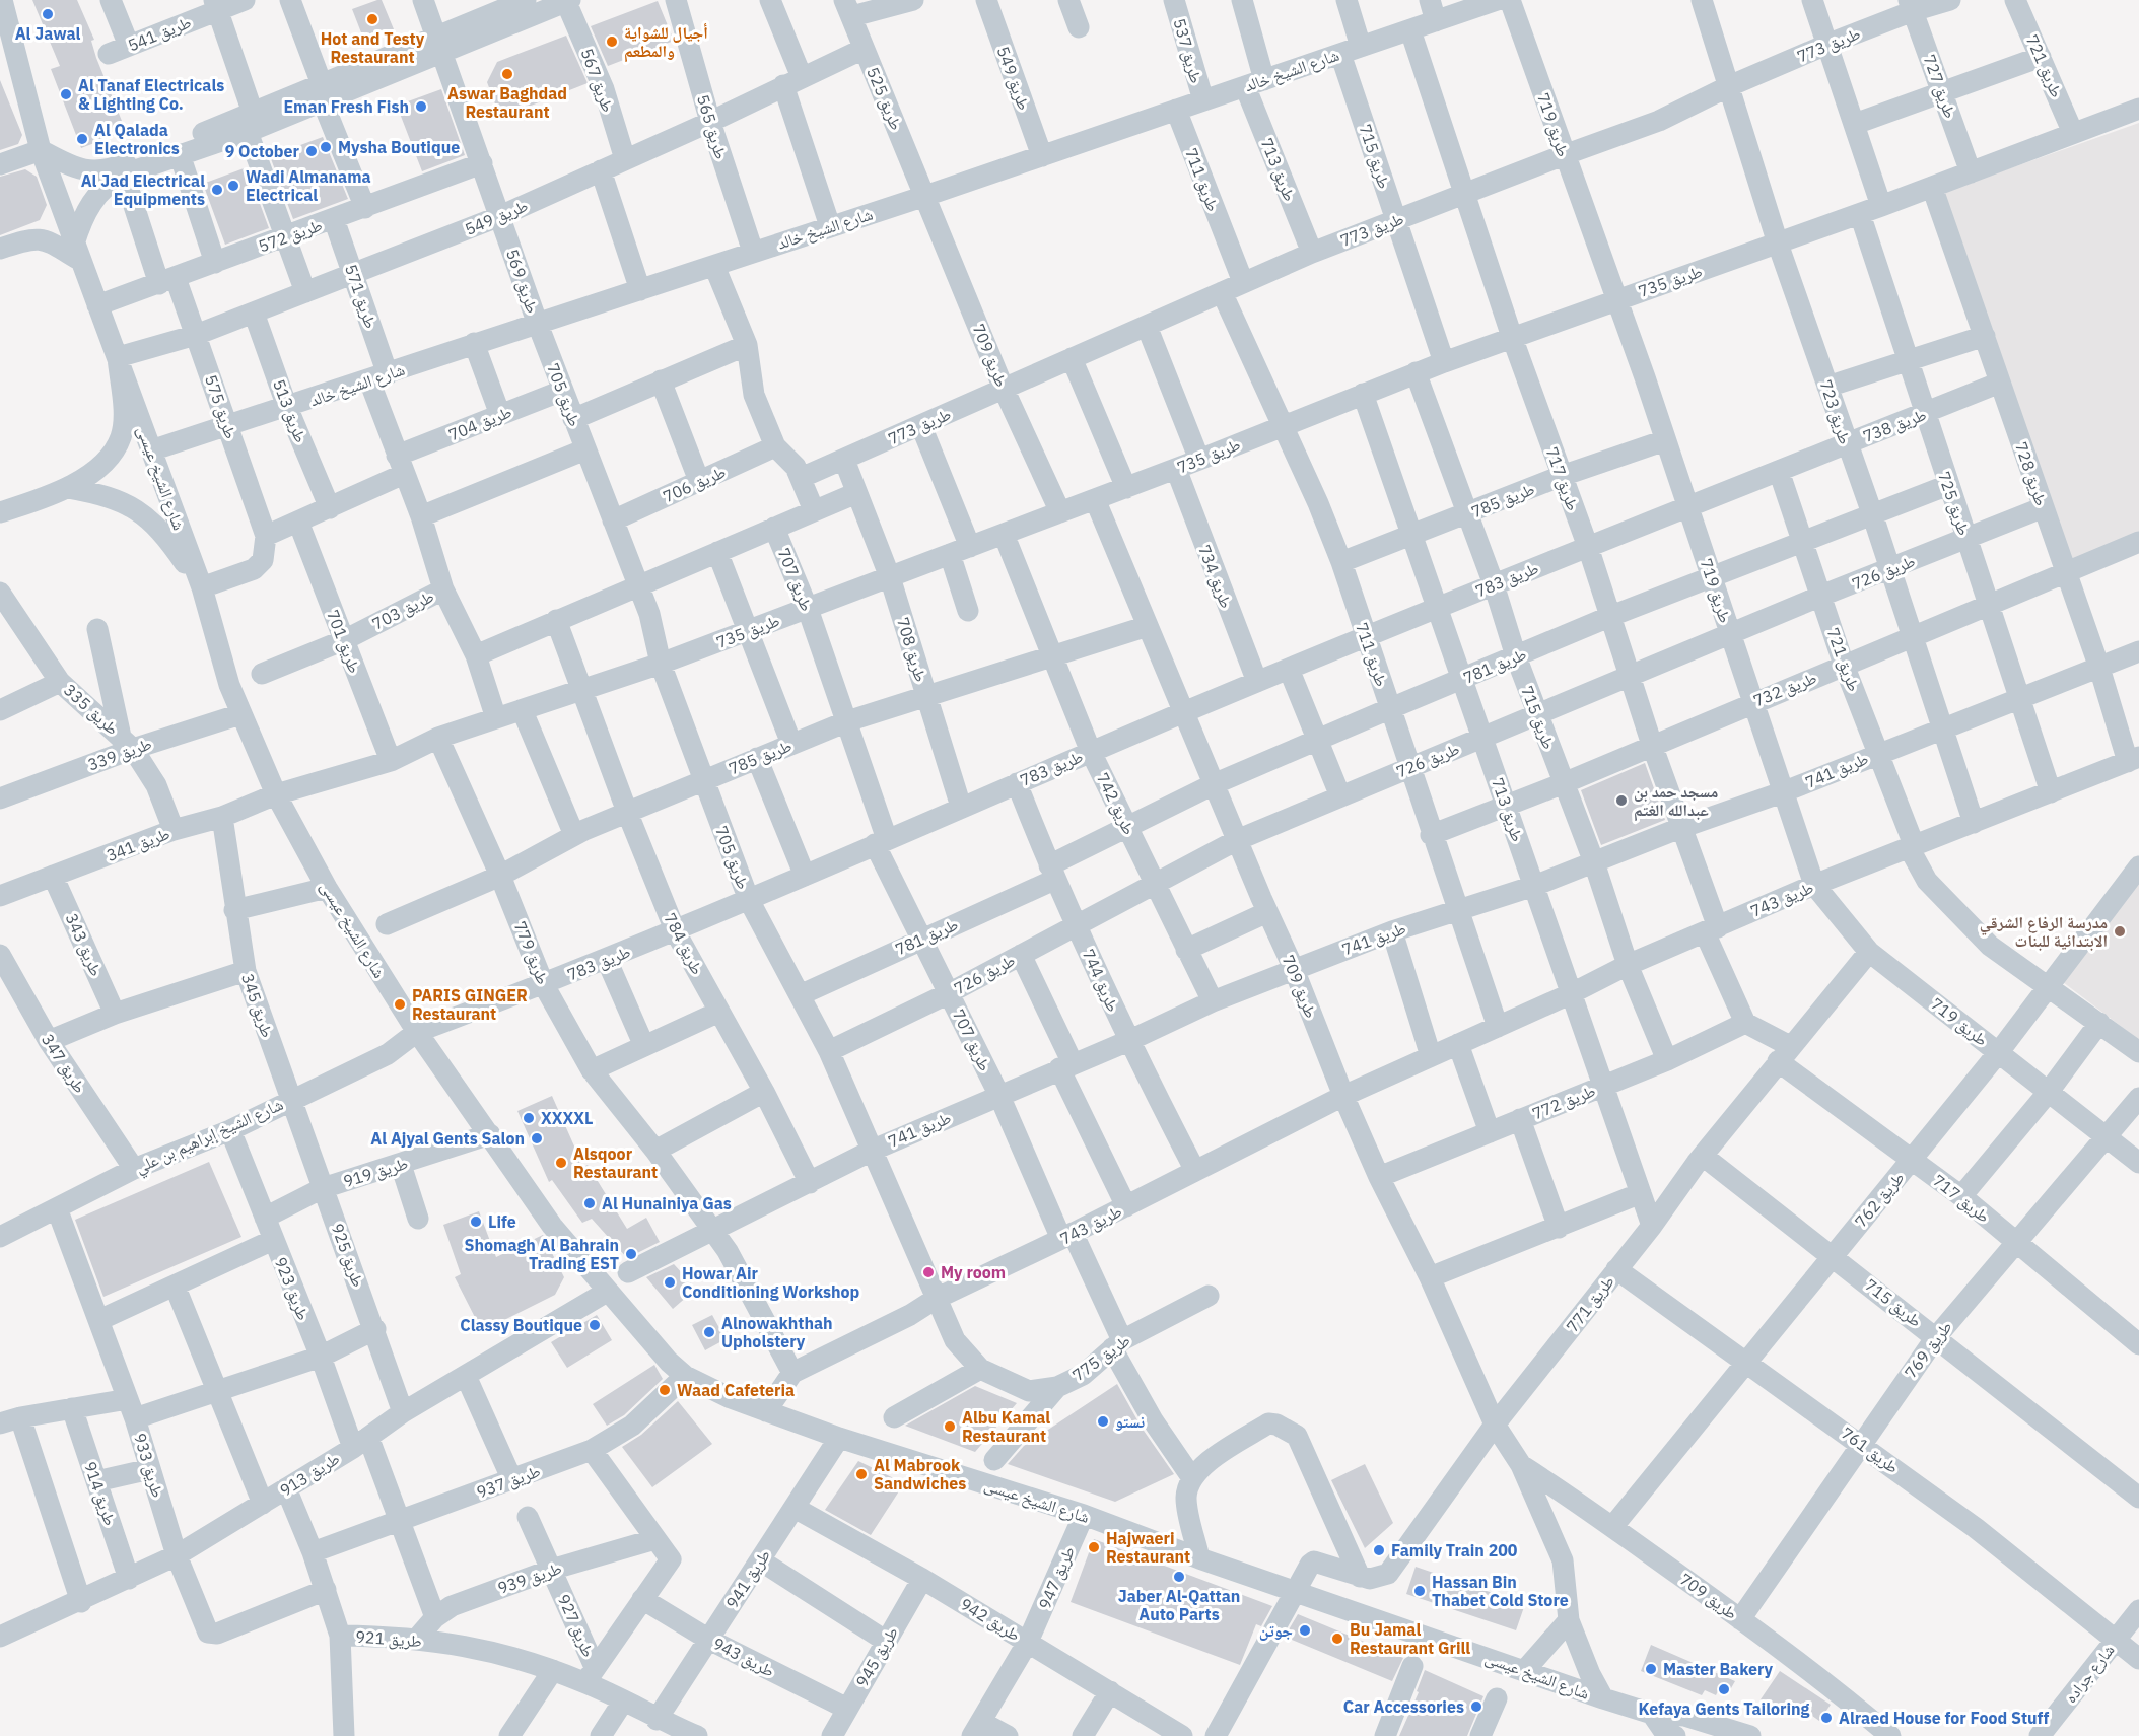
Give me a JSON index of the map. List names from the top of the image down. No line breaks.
{"streets":{"street":["طريق 541","طريق 773","طريق 537","طريق 721","شارع الشيخ خالد","طريق 549","طريق 567","طريق 727","طريق 525","طريق 719","طريق 565","طريق 715","طريق 713","طريق 711","طريق 572","طريق 569","طريق 735","طريق 571","طريق 709","طريق 705","طريق 575","طريق 513","طريق 723","طريق 704","طريق 738","طريق 728","شارع الشيخ عيسى","طريق 717","طريق 706","طريق 785","طريق 725","طريق 726","طريق 734","طريق 707","طريق 783","طريق 703","طريق 701","طريق 708","طريق 781","طريق 732","طريق 335","طريق 339","طريق 741","طريق 742","طريق 341","طريق 743","طريق 784","طريق 343","طريق 779","طريق 744","طريق 345","طريق 347","طريق 772","شارع الشيخ إبراهيم بن علي","طريق 919","طريق 762","طريق 925","طريق 923","طريق 771","طريق 769","طريق 775","طريق 761","طريق 933","طريق 913","طريق 937","طريق 914","طريق 939","طريق 947","طريق 941","طريق 942","طريق 927","طريق 921","طريق 943","طريق 945","شارع جراده"]},"crossings":[["طريق 773","طريق 727"],["طريق 773","طريق 719"],["طريق 773","طريق 715"],["طريق 773","طريق 713"],["طريق 773","طريق 711"],["طريق 773","طريق 709"],["طريق 773","طريق 723"],["طريق 773","طريق 717"],["طريق 773","طريق 708"],["طريق 537","شارع الشيخ خالد"],["طريق 721","طريق 735"],["طريق 721","طريق 738"],["طريق 721","طريق 726"],["طريق 721","طريق 781"],["طريق 721","طريق 732"],["طريق 721","طريق 741"],["طريق 721","طريق 743"],["طريق 721","طريق 762"],["شارع الشيخ خالد","طريق 549"],["شارع الشيخ خالد","طريق 525"],["شارع الشيخ خالد","طريق 565"],["شارع الشيخ خالد","طريق 715"],["شارع الشيخ خالد","طريق 713"],["شارع الشيخ خالد","طريق 711"],["شارع الشيخ خالد","طريق 569"],["شارع الشيخ خالد","طريق 571"],["شارع الشيخ خالد","طريق 709"],["شارع الشيخ خالد","طريق 705"],["شارع الشيخ خالد","طريق 575"],["شارع الشيخ خالد","طريق 513"],["شارع الشيخ خالد","شارع الشيخ عيسى"],["شارع الشيخ خالد","طريق 717"],["طريق 549","طريق 567"],["طريق 549","طريق 525"],["طريق 549","طريق 565"],["طريق 549","طريق 569"],["طريق 549","طريق 571"],["طريق 549","طريق 575"],["طريق 549","طريق 513"],["طريق 549","شارع الشيخ عيسى"],["طريق 727","طريق 735"],["طريق 525","طريق 709"],["طريق 719","طريق 735"],["طريق 719","طريق 738"],["طريق 719","طريق 785"],["طريق 719","طريق 726"],["طريق 719","طريق 783"],["طريق 719","طريق 781"],["طريق 719","طريق 732"],["طريق 719","طريق 741"],["طريق 719","طريق 743"],["طريق 719","طريق 762"],["طريق 719","طريق 771"],["طريق 719","طريق 769"],["طريق 715","طريق 735"],["طريق 715","طريق 785"],["طريق 715","طريق 726"],["طريق 715","طريق 783"],["طريق 715","طريق 781"],["طريق 715","طريق 732"],["طريق 715","طريق 741"],["طريق 715","طريق 743"],["طريق 715","طريق 772"],["طريق 715","طريق 762"],["طريق 715","طريق 771"],["طريق 715","طريق 769"],["طريق 713","طريق 735"],["طريق 713","طريق 785"],["طريق 713","طريق 726"],["طريق 713","طريق 783"],["طريق 713","طريق 781"],["طريق 713","طريق 732"],["طريق 713","طريق 741"],["طريق 713","طريق 743"],["طريق 713","طريق 772"],["طريق 713","طريق 771"],["طريق 711","طريق 735"],["طريق 711","طريق 785"],["طريق 711","طريق 726"],["طريق 711","طريق 783"],["طريق 711","طريق 781"],["طريق 711","طريق 732"],["طريق 711","طريق 741"],["طريق 711","طريق 743"],["طريق 572","طريق 569"],["طريق 572","طريق 571"],["طريق 572","طريق 575"],["طريق 572","شارع الشيخ عيسى"],["طريق 569","طريق 705"],["طريق 735","طريق 571"],["طريق 735","طريق 709"],["طريق 735","طريق 705"],["طريق 735","طريق 723"],["طريق 735","طريق 728"],["طريق 735","شارع الشيخ عيسى"],["طريق 735","طريق 717"],["طريق 735","طريق 725"],["طريق 735","طريق 734"],["طريق 735","طريق 707"],["طريق 735","طريق 701"],["طريق 735","طريق 708"],["طريق 735","طريق 742"],["طريق 735","طريق 341"],["طريق 735","طريق 784"],["طريق 735","طريق 779"],["طريق 571","طريق 704"],["طريق 571","طريق 703"],["طريق 709","شارع الشيخ عيسى"],["طريق 709","طريق 785"],["طريق 709","طريق 726"],["طريق 709","طريق 783"],["طريق 709","طريق 781"],["طريق 709","طريق 741"],["طريق 709","طريق 743"],["طريق 709","طريق 772"],["طريق 709","طريق 762"],["طريق 709","طريق 771"],["طريق 709","طريق 769"],["طريق 705","طريق 704"],["طريق 705","طريق 706"],["طريق 705","طريق 785"],["طريق 705","طريق 726"],["طريق 705","طريق 783"],["طريق 705","طريق 781"],["طريق 705","طريق 741"],["طريق 705","طريق 743"],["طريق 705","طريق 775"],["طريق 723","طريق 738"],["طريق 723","طريق 726"],["طريق 723","طريق 781"],["طريق 723","طريق 732"],["طريق 723","طريق 741"],["طريق 723","طريق 743"],["طريق 738","طريق 728"],["طريق 738","طريق 725"],["طريق 738","طريق 783"],["طريق 728","طريق 726"],["طريق 728","طريق 732"],["طريق 728","طريق 741"],["طريق 728","طريق 743"],["شارع الشيخ عيسى","طريق 783"],["شارع الشيخ عيسى","طريق 339"],["شارع الشيخ عيسى","طريق 341"],["شارع الشيخ عيسى","طريق 743"],["شارع الشيخ عيسى","شارع الشيخ إبراهيم بن علي"],["شارع الشيخ عيسى","طريق 919"],["شارع الشيخ عيسى","طريق 913"],["شارع الشيخ عيسى","طريق 937"],["شارع الشيخ عيسى","طريق 947"],["شارع الشيخ عيسى","طريق 941"],["طريق 717","طريق 785"],["طريق 717","طريق 726"],["طريق 717","طريق 783"],["طريق 717","طريق 781"],["طريق 717","طريق 732"],["طريق 717","طريق 741"],["طريق 717","طريق 743"],["طريق 717","طريق 772"],["طريق 717","طريق 762"],["طريق 717","طريق 771"],["طريق 717","طريق 769"],["طريق 785","طريق 707"],["طريق 785","طريق 708"],["طريق 785","طريق 742"],["طريق 785","طريق 784"],["طريق 785","طريق 779"],["طريق 725","طريق 726"],["طريق 725","طريق 781"],["طريق 725","طريق 732"],["طريق 725","طريق 741"],["طريق 725","طريق 743"],["طريق 726","طريق 707"],["طريق 726","طريق 742"],["طريق 726","طريق 744"],["طريق 734","طريق 783"],["طريق 707","طريق 783"],["طريق 707","طريق 781"],["طريق 707","طريق 741"],["طريق 707","طريق 743"],["طريق 707","طريق 775"],["طريق 783","طريق 708"],["طريق 783","طريق 742"],["طريق 783","طريق 784"],["طريق 783","طريق 779"],["طريق 783","طريق 744"],["طريق 783","شارع الشيخ إبراهيم بن علي"],["طريق 703","طريق 701"],["طريق 781","طريق 742"],["طريق 781","طريق 744"],["طريق 335","طريق 339"],["طريق 335","طريق 341"],["طريق 741","طريق 742"],["طريق 741","طريق 784"],["طريق 741","طريق 779"],["طريق 741","طريق 744"],["طريق 341","طريق 343"],["طريق 341","طريق 345"],["طريق 743","طريق 779"],["طريق 743","طريق 744"],["طريق 345","شارع الشيخ إبراهيم بن علي"],["طريق 345","طريق 925"],["طريق 347","شارع الشيخ إبراهيم بن علي"],["شارع الشيخ إبراهيم بن علي","طريق 925"],["شارع الشيخ إبراهيم بن علي","طريق 923"],["طريق 919","طريق 925"],["طريق 919","طريق 923"],["طريق 762","طريق 761"],["طريق 925","طريق 933"],["طريق 925","طريق 913"],["طريق 923","طريق 933"],["طريق 923","طريق 913"],["طريق 923","طريق 937"],["طريق 923","طريق 939"],["طريق 771","طريق 761"],["طريق 769","طريق 761"],["طريق 761","شارع جراده"],["طريق 933","طريق 913"],["طريق 933","طريق 921"],["طريق 913","طريق 914"],["طريق 913","طريق 921"],["طريق 937","طريق 921"],["طريق 939","طريق 927"],["طريق 939","طريق 921"],["طريق 947","طريق 942"],["طريق 941","طريق 942"],["طريق 941","طريق 921"],["طريق 941","طريق 943"],["طريق 942","طريق 945"],["طريق 927","طريق 921"],["طريق 943","طريق 945"]],"places":["Al Jawal","Hot and Testy Restaurant","أجيال للشواية والمطعم","Aswar Baghdad Restaurant","Al Tanaf Electricals & Lighting Co.","Eman Fresh Fish","Al Qalada Electronics","Mysha Boutique","9 October","Wadi Almanama Electrical","Al Jad Electrical Equipments","مسجد حمد بن عبدالله الغتم","مدرسة الرفاع الشرقي الابتدائية للبنات","PARIS GINGER Restaurant","XXXXL","Al Ajyal Gents Salon","Alsqoor Restaurant","Al Hunainiya Gas","Life","Shomagh Al Bahrain Trading EST","My room","Howar Air Conditioning Workshop","Classy Boutique","Alnowakhthah Upholstery","Waad Cafeteria","نستو","Albu Kamal Restaurant","Al Mabrook Sandwiches","Hajwaeri Restaurant","Family Train 200","Jaber Al-Qattan Auto Parts","Hassan Bin Thabet Cold Store","جوتن","Bu Jamal Restaurant Grill","Master Bakery","Kefaya Gents Tailoring","Car Accessories","Alraed House for Food Stuff"]}
